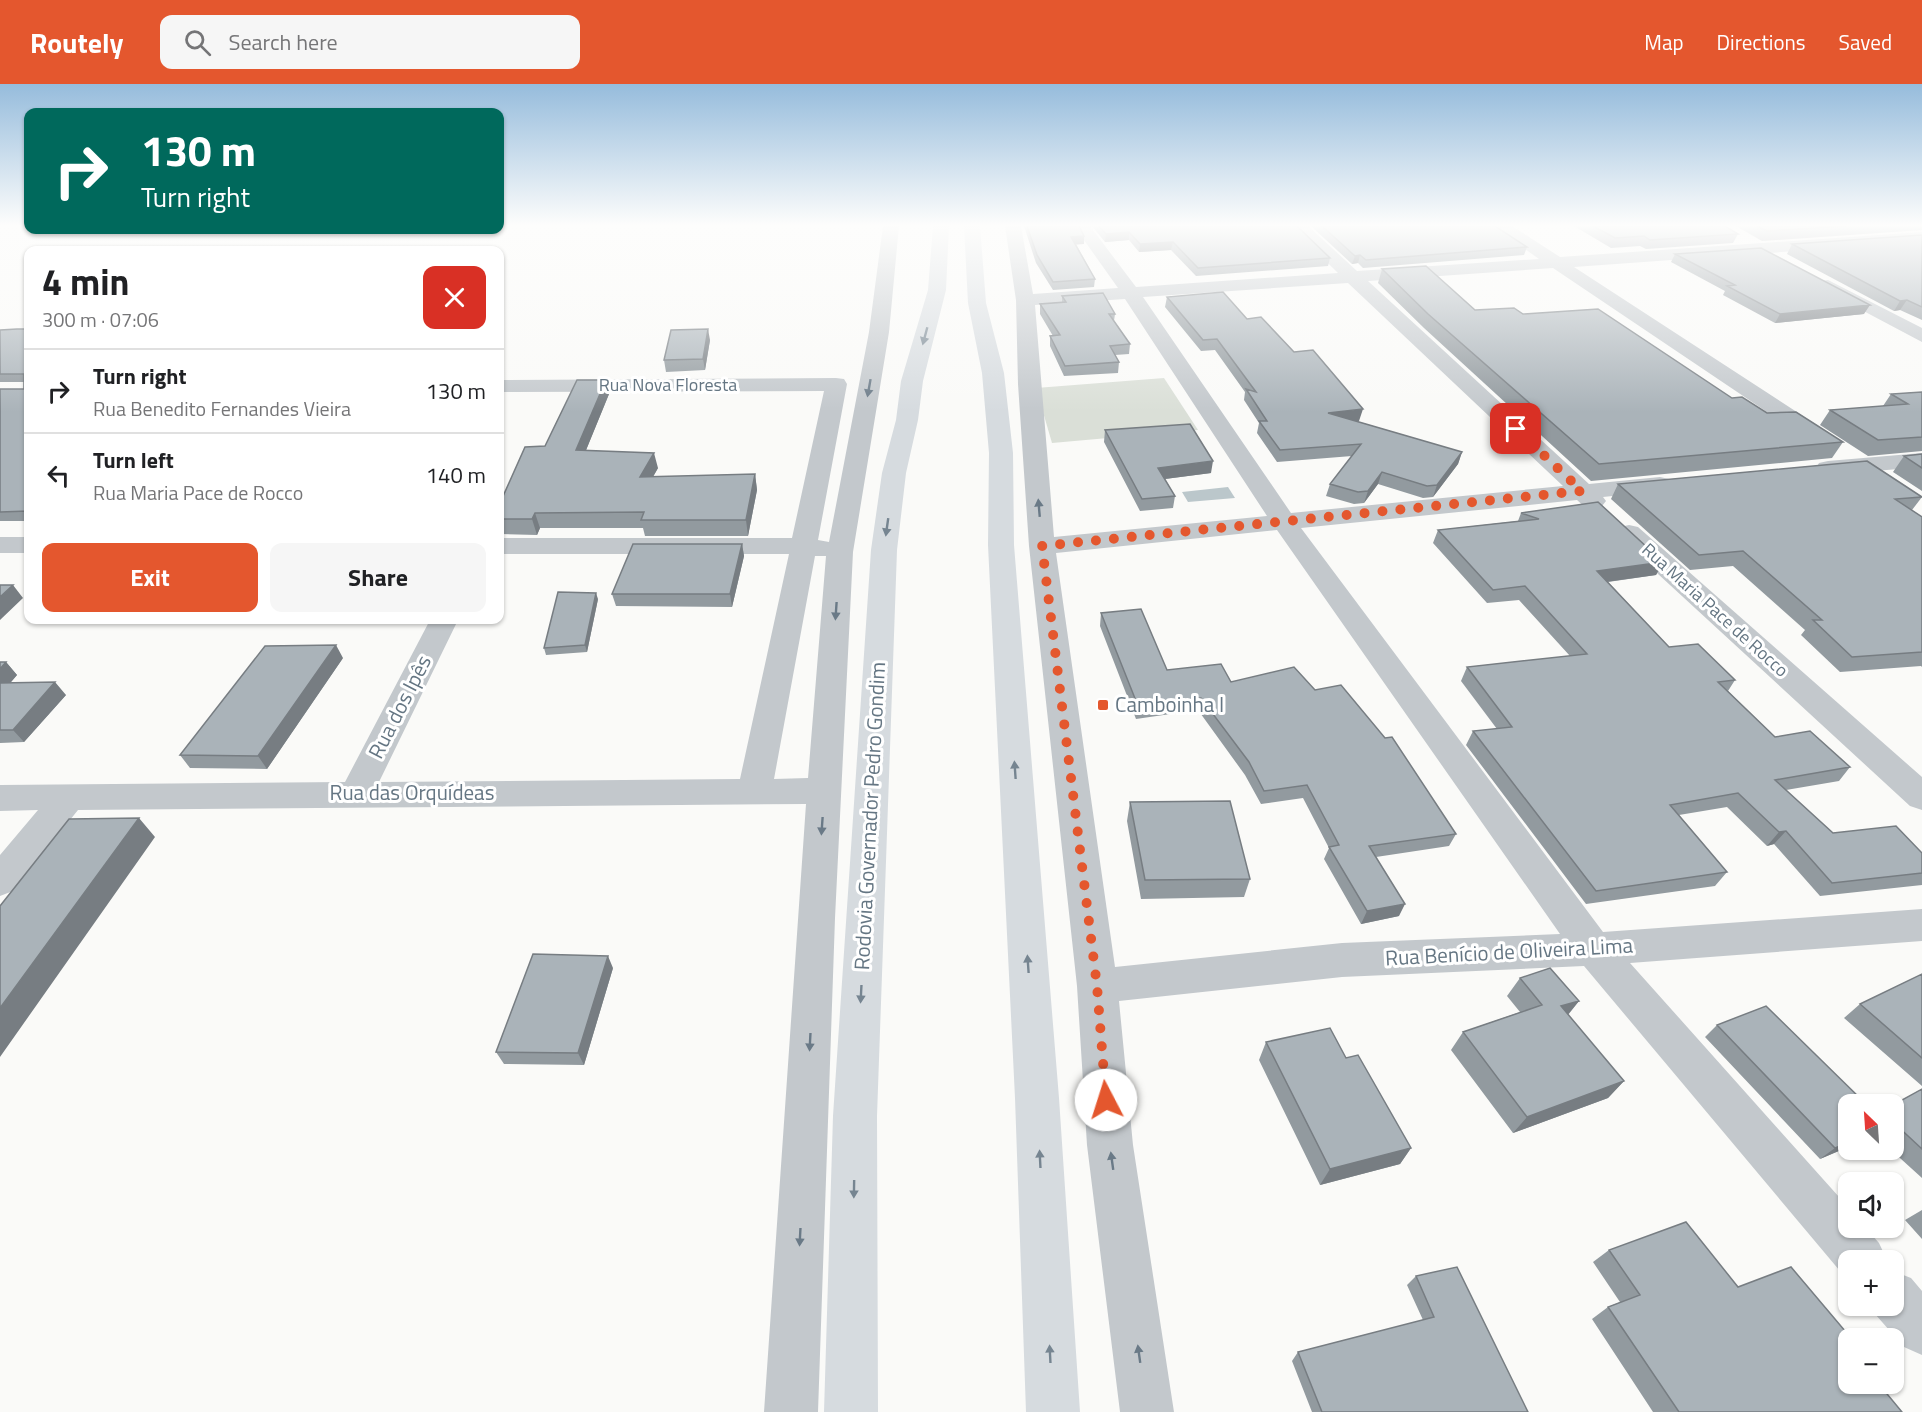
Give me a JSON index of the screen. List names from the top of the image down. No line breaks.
{"streets":{"highway":["Rodovia Governador Pedro Gondim"],"street":["Rua Nova Floresta","Rua Maria Pace de Rocco","Rua dos Ipês","Rua das Orquídeas","Rua Benício de Oliveira Lima"]},"crossings":[["Rua dos Ipês","Rua das Orquídeas"]],"places":{"transit":["Camboinha I"]},"north":"top left","page":{"header":"Routely","search":"Search here","nav":["Map","Directions","Saved"],"turn":["130 m","Turn right"],"heading":["4 min","300 m · 07:06"],"list":[{"name":"Turn right","note":"Rua Benedito Fernandes Vieira","value":"130 m"},{"name":"Turn left","note":"Rua Maria Pace de Rocco","value":"140 m"}],"buttons":["Exit","Share"],"map_buttons":["+","−"]}}
